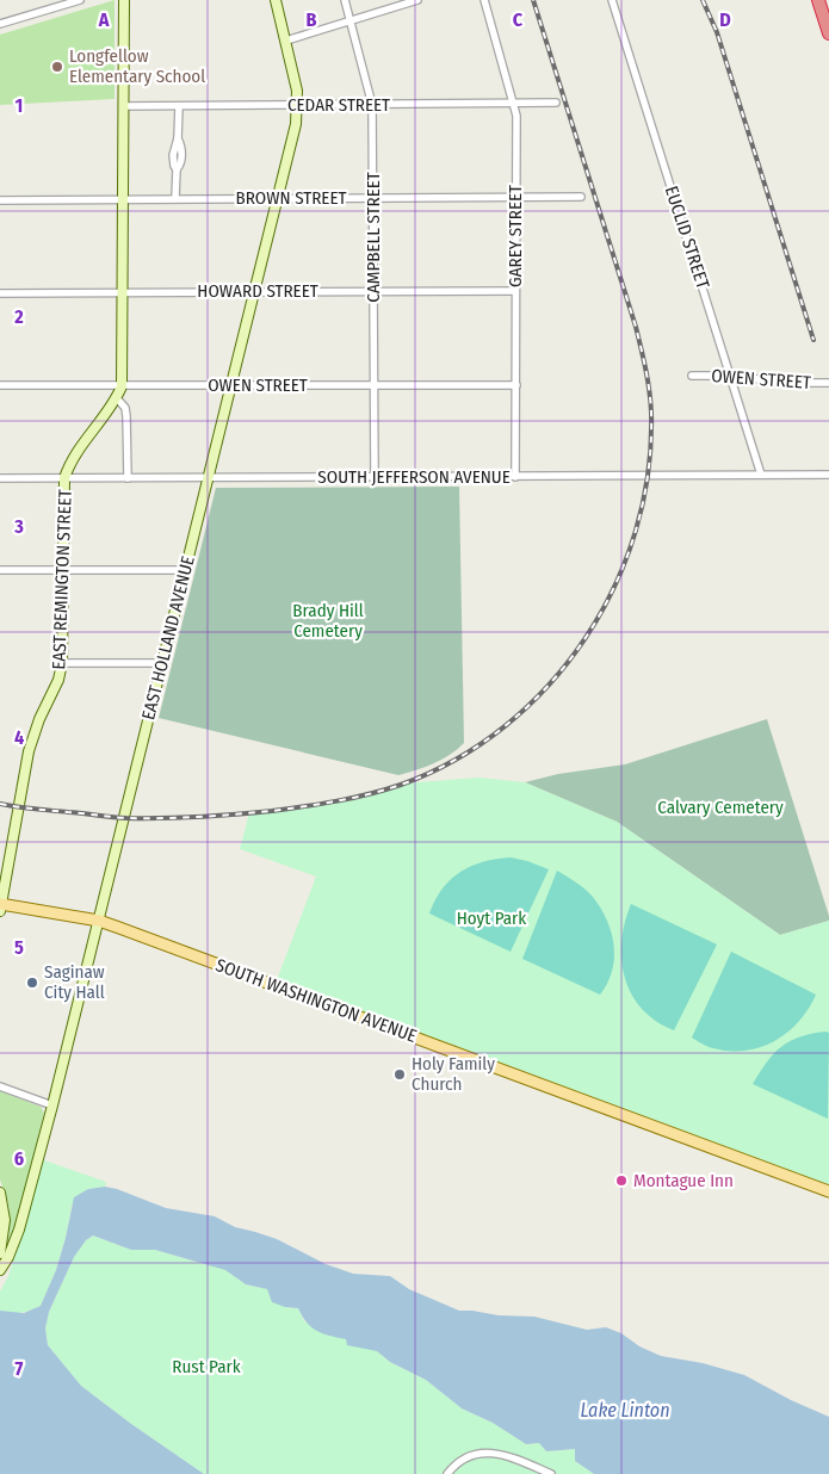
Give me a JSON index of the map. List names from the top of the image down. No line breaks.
{"streets":{"main road":["EAST REMINGTON STREET","EAST HOLLAND AVENUE","SOUTH WASHINGTON AVENUE"],"street":["CEDAR STREET","BROWN STREET","GAREY STREET","CAMPBELL STREET","EUCLID STREET","HOWARD STREET","OWEN STREET","SOUTH JEFFERSON AVENUE"]},"crossings":[["CEDAR STREET","GAREY STREET"],["CEDAR STREET","CAMPBELL STREET"],["CEDAR STREET","EAST REMINGTON STREET"],["CEDAR STREET","EAST HOLLAND AVENUE"],["BROWN STREET","GAREY STREET"],["BROWN STREET","CAMPBELL STREET"],["BROWN STREET","EAST REMINGTON STREET"],["BROWN STREET","EAST HOLLAND AVENUE"],["GAREY STREET","HOWARD STREET"],["GAREY STREET","OWEN STREET"],["GAREY STREET","SOUTH JEFFERSON AVENUE"],["CAMPBELL STREET","HOWARD STREET"],["CAMPBELL STREET","OWEN STREET"],["CAMPBELL STREET","SOUTH JEFFERSON AVENUE"],["EUCLID STREET","OWEN STREET"],["EUCLID STREET","SOUTH JEFFERSON AVENUE"],["HOWARD STREET","EAST REMINGTON STREET"],["HOWARD STREET","EAST HOLLAND AVENUE"],["OWEN STREET","EAST REMINGTON STREET"],["OWEN STREET","EAST HOLLAND AVENUE"],["SOUTH JEFFERSON AVENUE","EAST REMINGTON STREET"],["SOUTH JEFFERSON AVENUE","EAST HOLLAND AVENUE"],["EAST REMINGTON STREET","SOUTH WASHINGTON AVENUE"],["EAST HOLLAND AVENUE","SOUTH WASHINGTON AVENUE"]],"water":["Lake Linton"],"parks":["Brady Hill Cemetery","Calvary Cemetery","Hoyt Park","Rust Park"],"places":["Longfellow Elementary School","Saginaw City Hall","Holy Family Church","Montague Inn"],"grid":{"columns":["A","B","C","D"],"rows":["1","2","3","4","5","6","7"]}}
